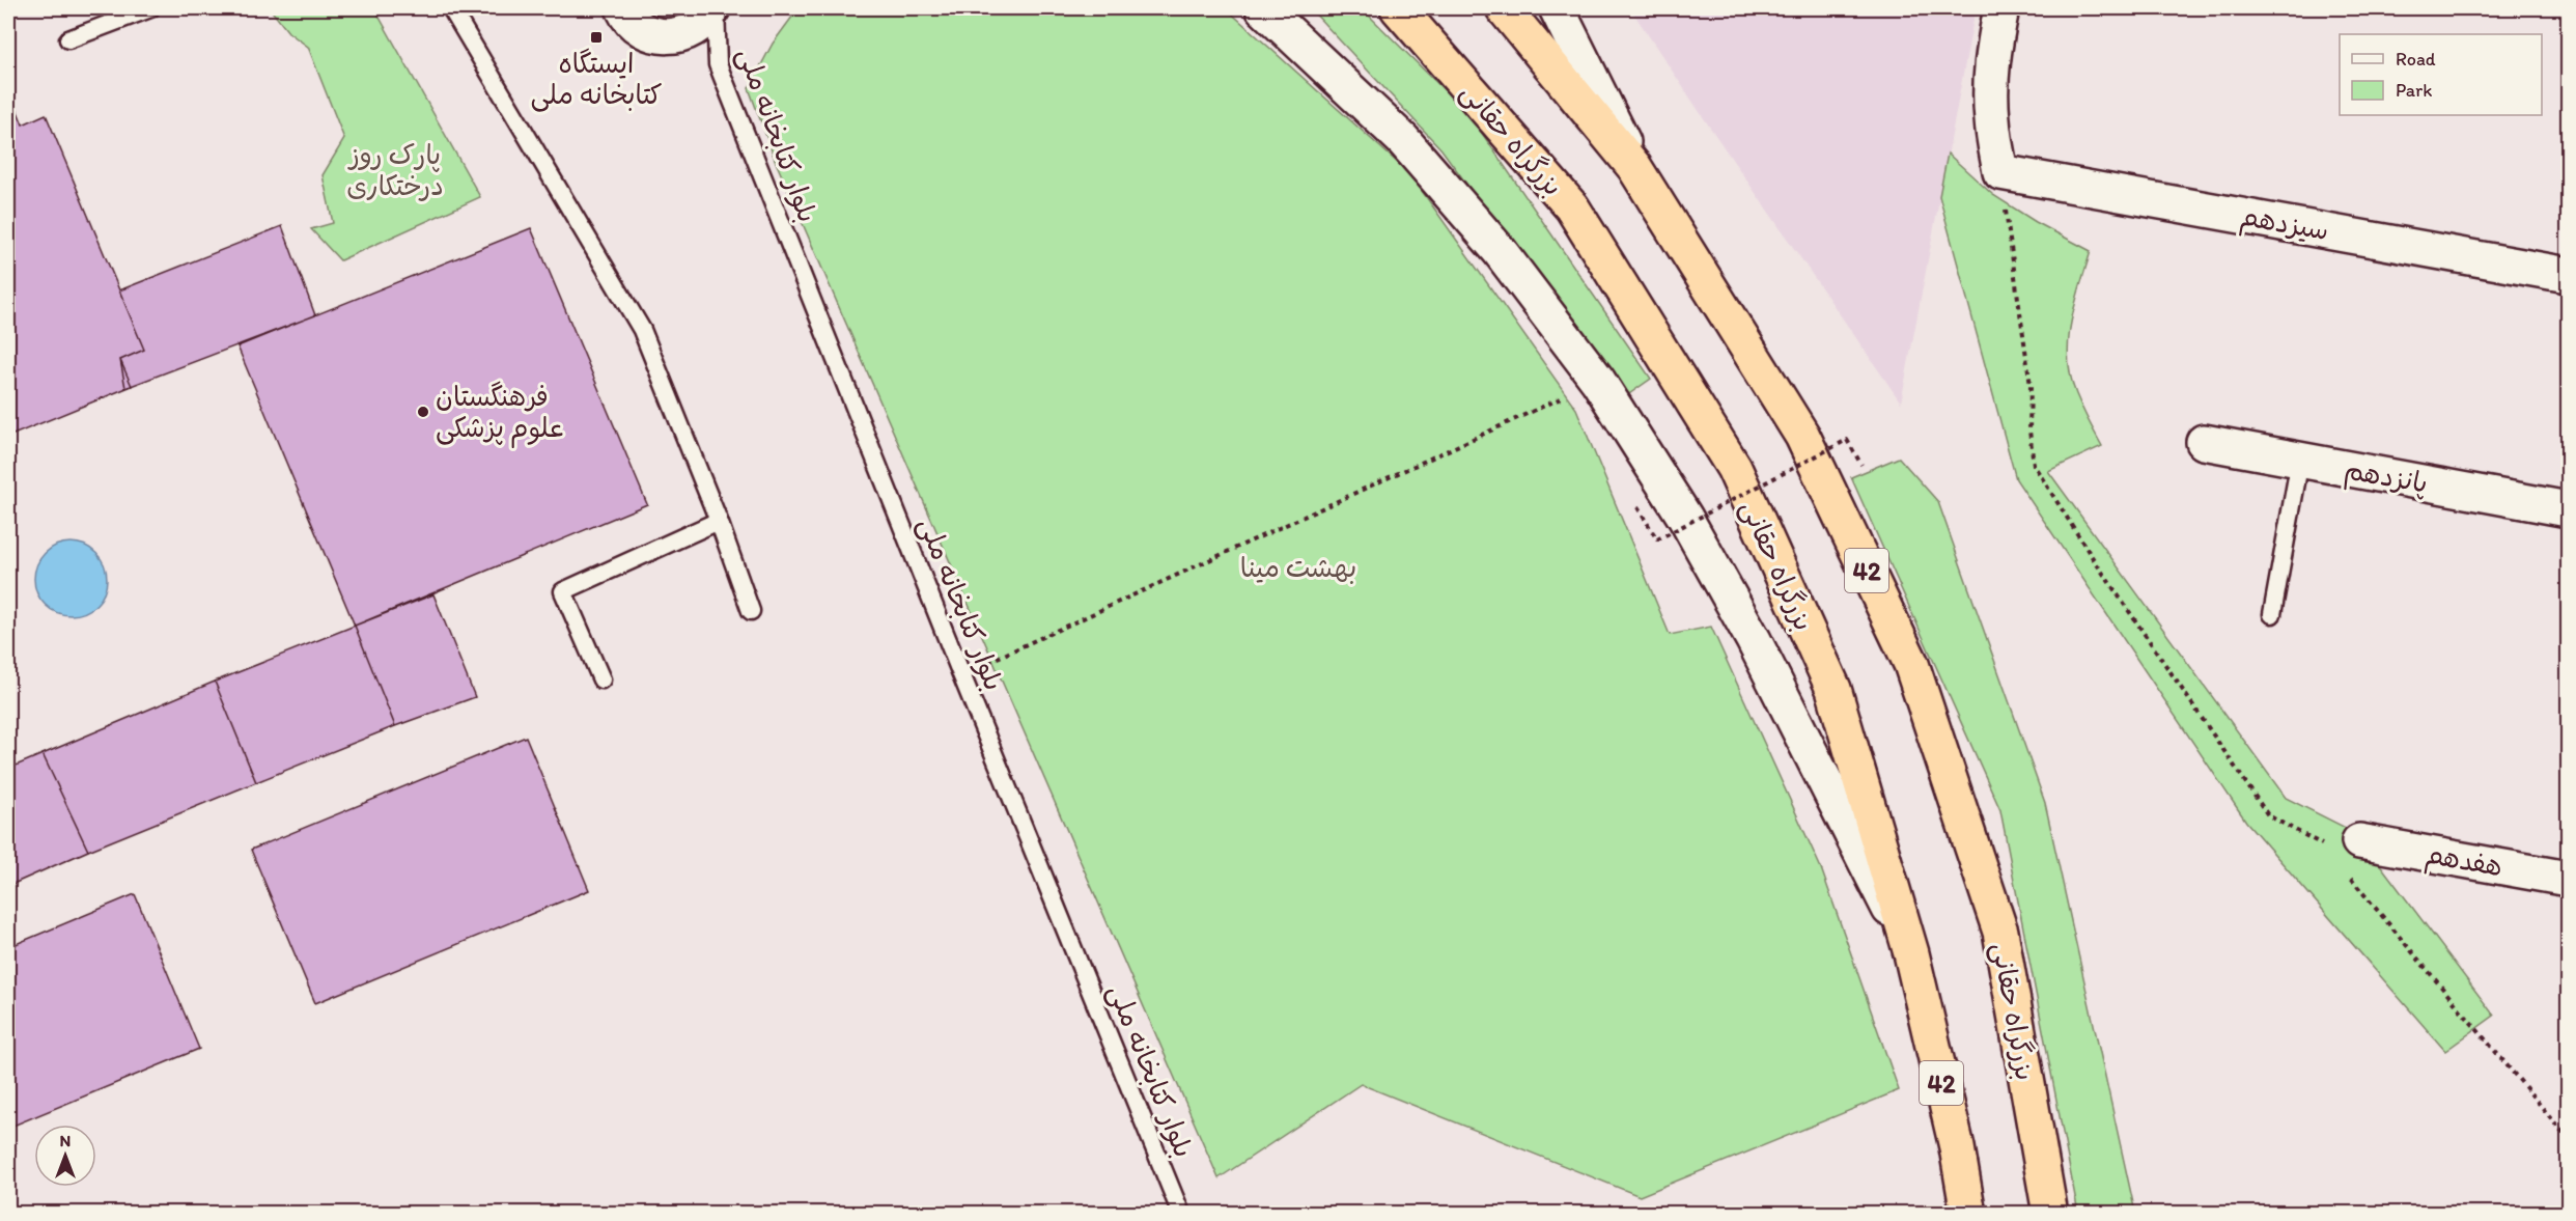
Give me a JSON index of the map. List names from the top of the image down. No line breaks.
{"streets":{"highway":["بزرگراه حقانی","42"],"main road":["سیزدهم","پانزدهم","هفدهم"],"lane":["بلوار کتابخانه ملی"]},"parks":["پارک روز درختکاری","بهشت مينا"],"places":{"transit":["ایستگاه کتابخانه ملی"],"other":["فرهنگستان علوم پزشکی"]},"legend":["Road","Park"],"north":"top"}
